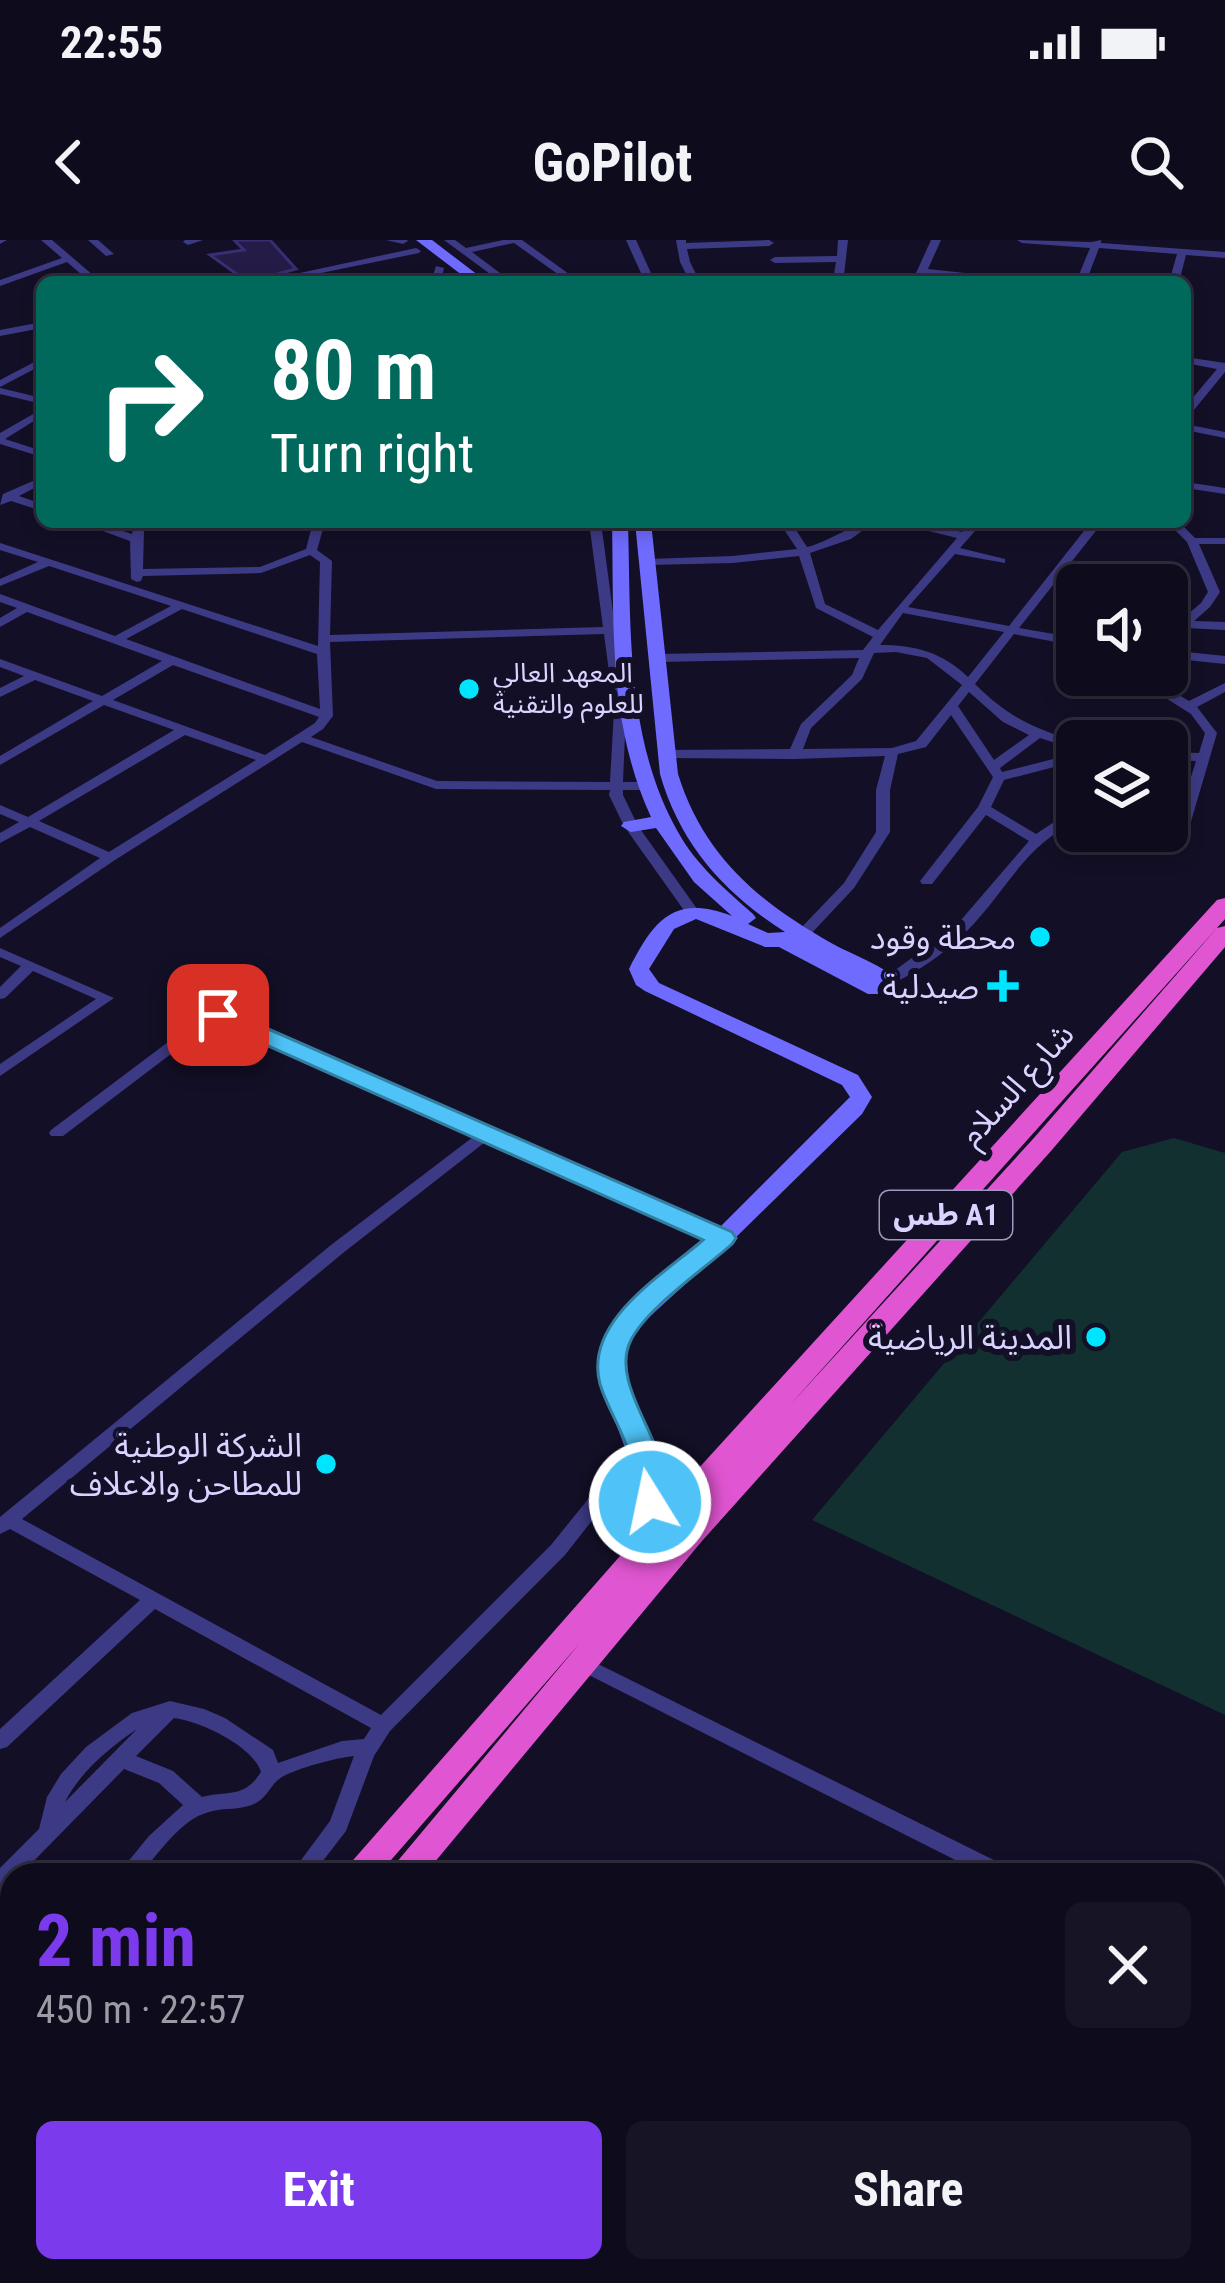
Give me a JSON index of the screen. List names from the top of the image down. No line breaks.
{"streets":{"highway":["شارع السلام","طس A1"]},"crossings":[["شارع السلام","طس A1"]],"places":{"other":["المعهد العالي للعلوم والتقنية","محطة وقود","المدينة الرياضية","الشركة الوطنية للمطاحن والاعلاف"],"health":["صيدلية"]},"page":{"status":"22:55","header":"GoPilot","turn":["80 m","Turn right"],"heading":["2 min","450 m · 22:57"],"buttons":["Exit","Share"]}}
